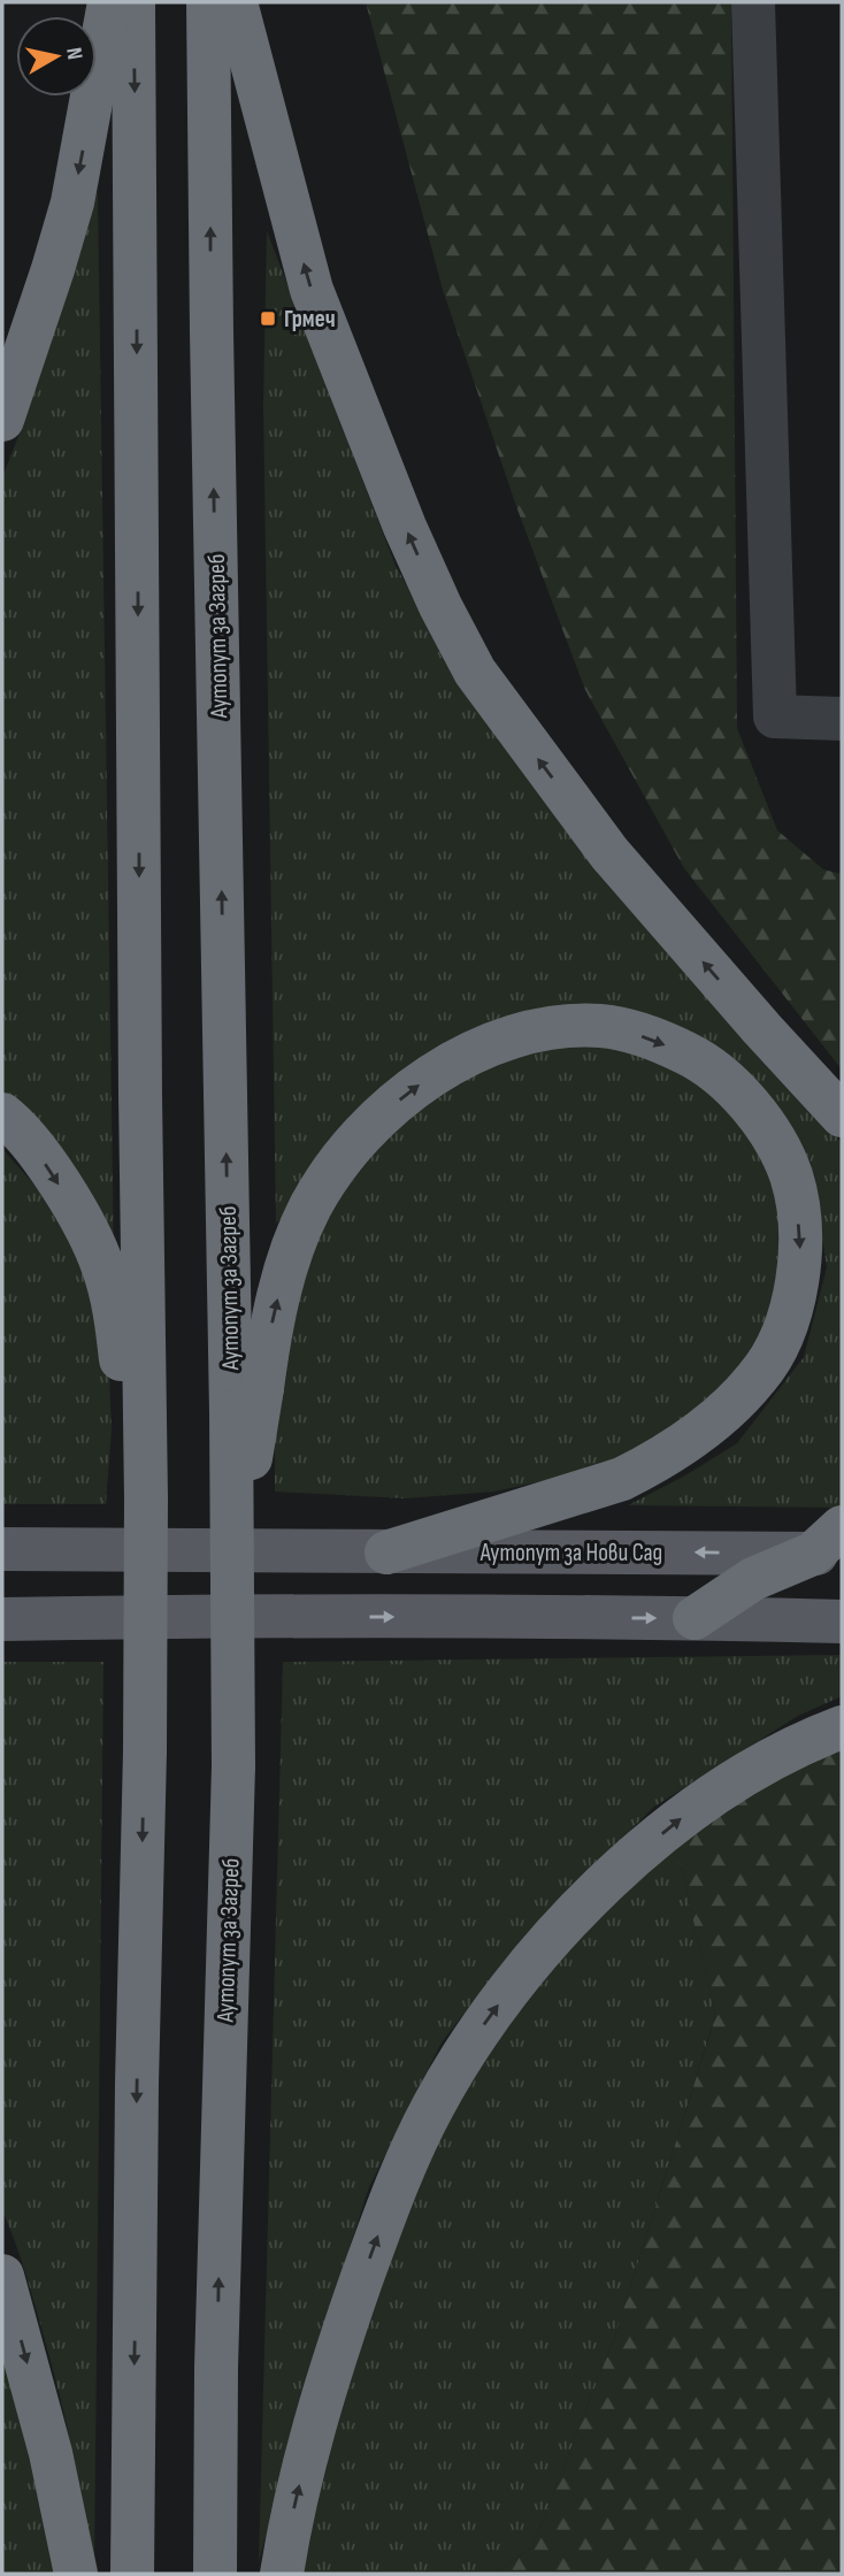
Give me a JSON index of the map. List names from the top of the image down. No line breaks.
{"streets":{"highway":["Аутопут за Загреб"],"main road":["Аутопут за Нови Сад"]},"places":{"transit":["Грмеч"]},"north":"right"}
